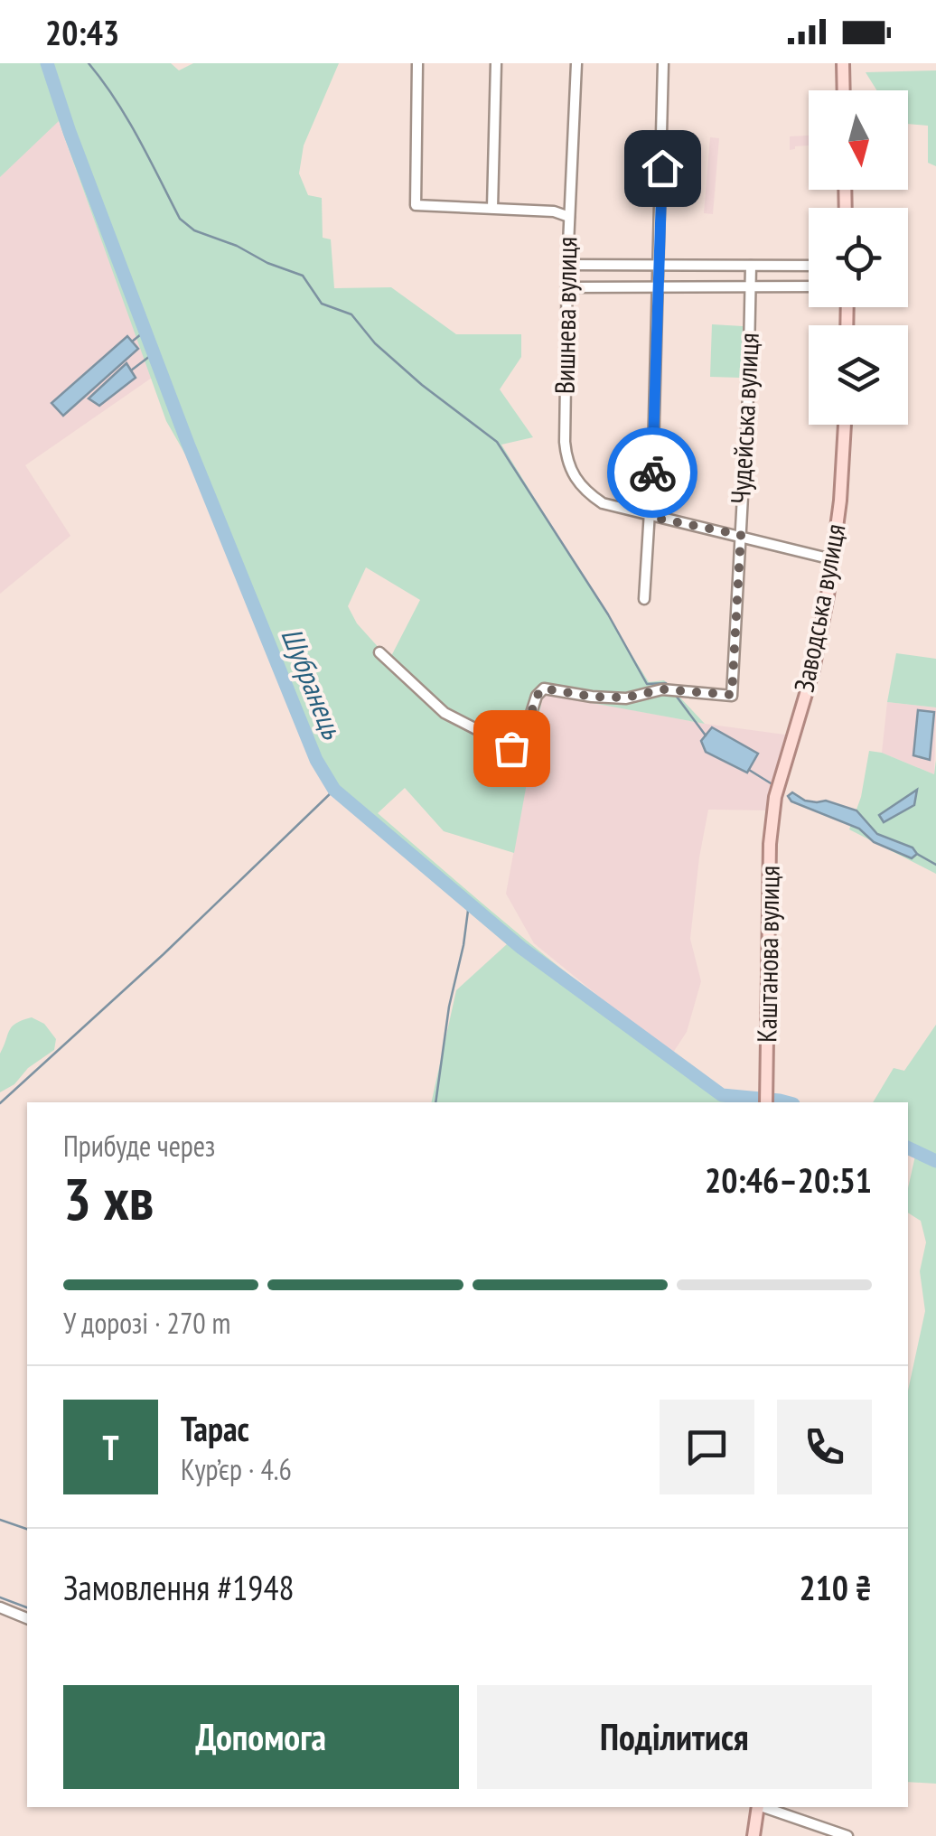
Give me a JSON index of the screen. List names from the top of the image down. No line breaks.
{"streets":{"main road":["Заводська вулиця","Каштанова вулиця"],"street":["Вишнева вулиця","Чудейська вулиця"]},"crossings":[["Вишнева вулиця","Чудейська вулиця"],["Вишнева вулиця","Заводська вулиця"],["Заводська вулиця","Каштанова вулиця"]],"water":["Шубранець"],"north":"bottom","page":{"status":"20:43","heading":["3 хв","Прибуде через","20:46–20:51"],"panel":["Тарас","Кур’єр · 4.6","Замовлення #1948","210 ₴"],"bar":"У дорозі · 270 m","round":"Т","buttons":["Допомога","Поділитися"]}}
